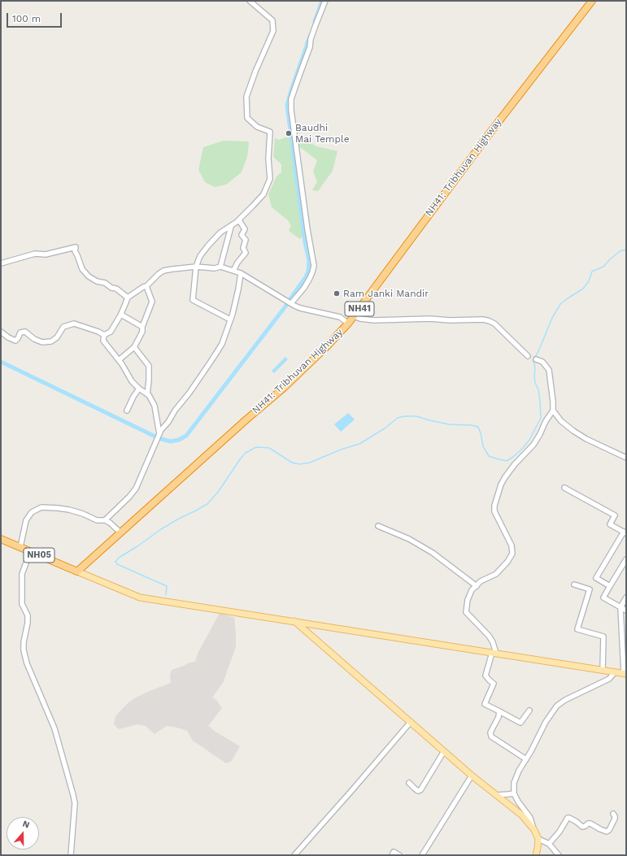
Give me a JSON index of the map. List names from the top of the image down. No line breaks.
{"streets":{"highway":["NH41: Tribhuvan Highway","NH41","NH05"]},"crossings":[["NH41: Tribhuvan Highway","NH05"]],"places":["Baudhi Mai Temple","Ram Janki Mandir"],"scale_bar":"100 m","north":"top"}
